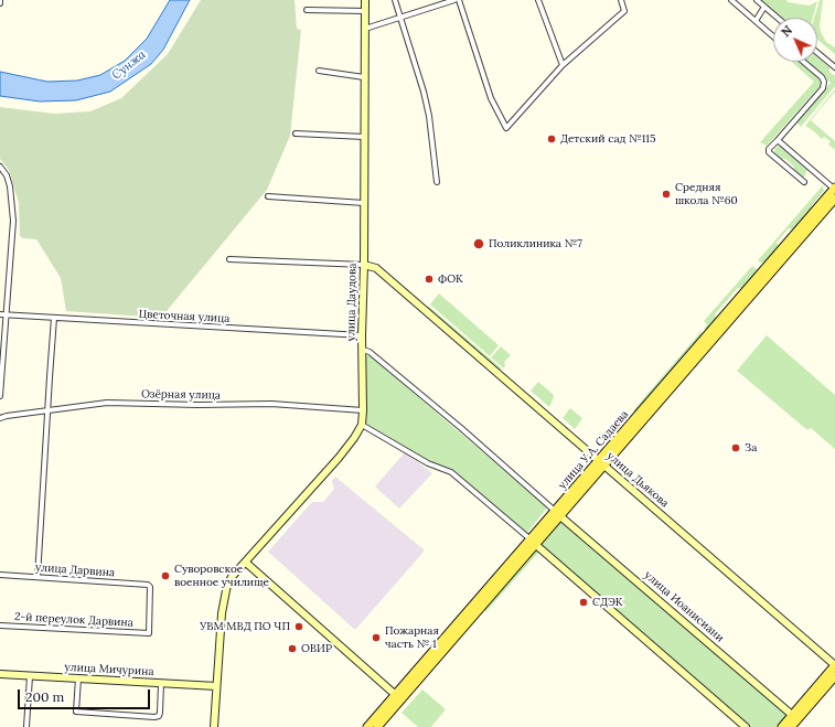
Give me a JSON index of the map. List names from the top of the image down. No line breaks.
{"streets":{"main road":["улица У.А. Садаева"],"street":["улица Даудова","Цветочная улица","Озёрная улица","улица Дьякова","улица Дарвина","улица Иоанисиани","2-й переулок Дарвина","улица Мичурина"]},"crossings":[["улица Даудова","Цветочная улица"],["улица Даудова","Озёрная улица"],["улица Даудова","улица Дьякова"],["улица Даудова","улица Иоанисиани"],["улица Даудова","улица Мичурина"],["улица У.А. Садаева","улица Дьякова"],["улица У.А. Садаева","улица Иоанисиани"],["улица Дарвина","2-й переулок Дарвина"]],"water":["Сунжа"],"places":["Детский сад №115","Средняя школа №60","Поликлиника №7","ФОК","За","Суворовское военное училище","СДЭК","УВМ МВД ПО ЧП","Пожарная часть № 1","ОВИР"],"scale_bar":"200 m","north":"top left"}
